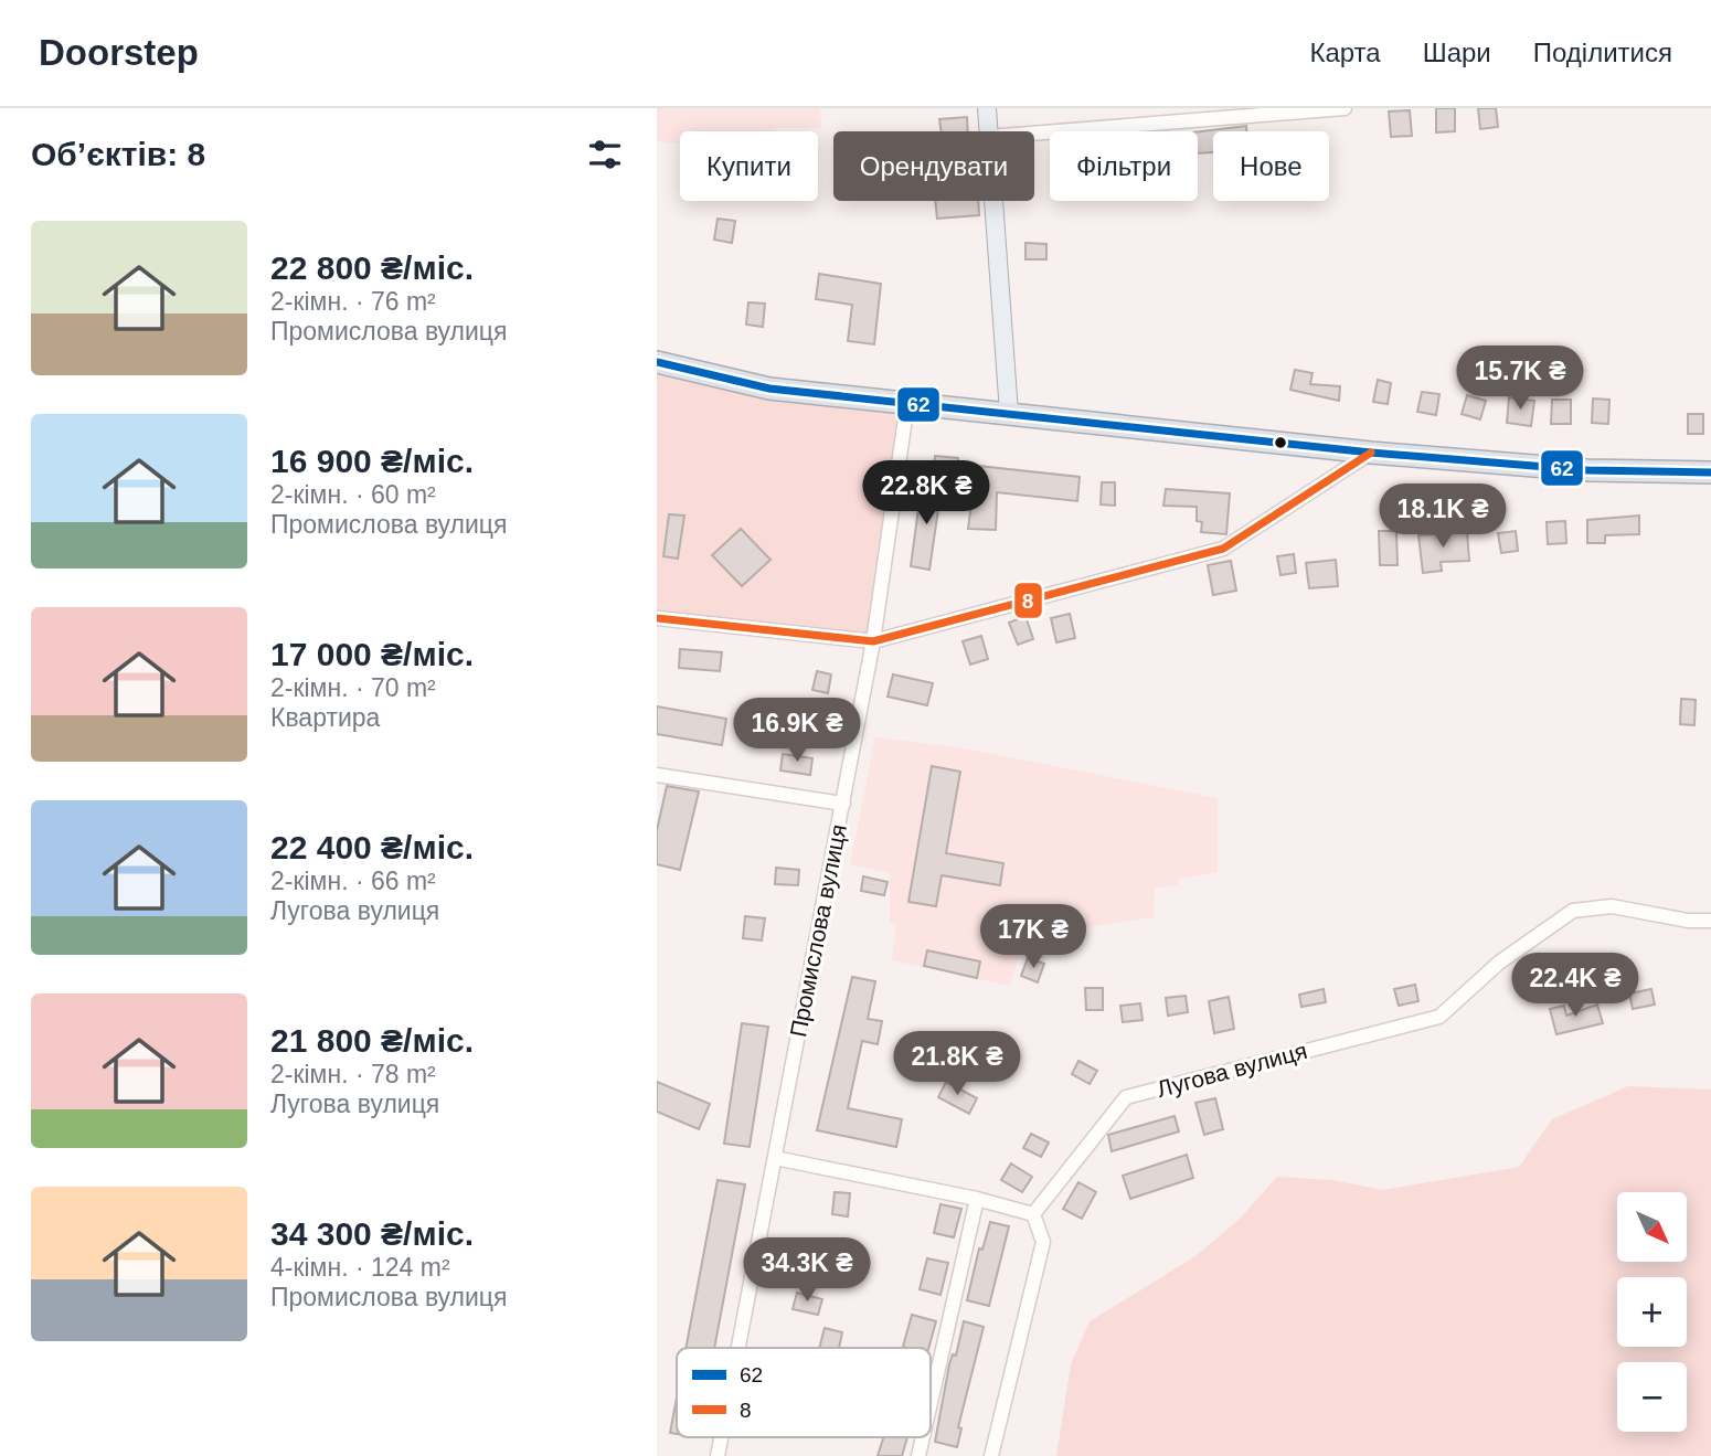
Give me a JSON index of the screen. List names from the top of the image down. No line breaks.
{"streets":{"street":["Промислова вулиця","Лугова вулиця"]},"lines":["transit line 62","transit line 8"],"legend":["62","8"],"north":"bottom right","page":{"header":"Doorstep","nav":["Карта","Шари","Поділитися"],"heading":"Об’єктів: 8","chip":["Купити","Орендувати","Фільтри","Нове"],"list":[{"name":"22 800 ₴/міс.","note":"2-кімн. · 76 m² · Промислова вулиця"},{"name":"16 900 ₴/міс.","note":"2-кімн. · 60 m² · Промислова вулиця"},{"name":"17 000 ₴/міс.","note":"2-кімн. · 70 m² · Квартира"},{"name":"22 400 ₴/міс.","note":"2-кімн. · 66 m² · Лугова вулиця"},{"name":"21 800 ₴/міс.","note":"2-кімн. · 78 m² · Лугова вулиця"},{"name":"34 300 ₴/міс.","note":"4-кімн. · 124 m² · Промислова вулиця"}],"price":["15.7K ₴","22.8K ₴","18.1K ₴","16.9K ₴","17K ₴","22.4K ₴","21.8K ₴","34.3K ₴"],"map_buttons":["+","−"]}}
